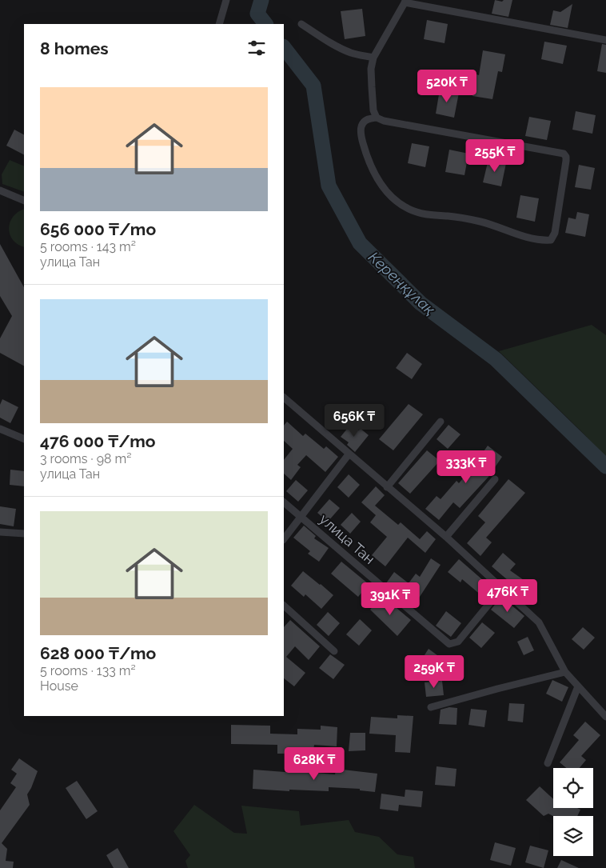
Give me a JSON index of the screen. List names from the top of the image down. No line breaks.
{"streets":{"street":["улица Тан"]},"water":["Кереңқұлақ"],"page":{"heading":"8 homes","price":["520K ₸","255K ₸","656K ₸","333K ₸","476K ₸","391K ₸","259K ₸","628K ₸"],"list":[{"name":"656 000 ₸/mo","note":"5 rooms · 143 m² · улица Тан"},{"name":"476 000 ₸/mo","note":"3 rooms · 98 m² · улица Тан"},{"name":"628 000 ₸/mo","note":"5 rooms · 133 m² · House"}]}}
